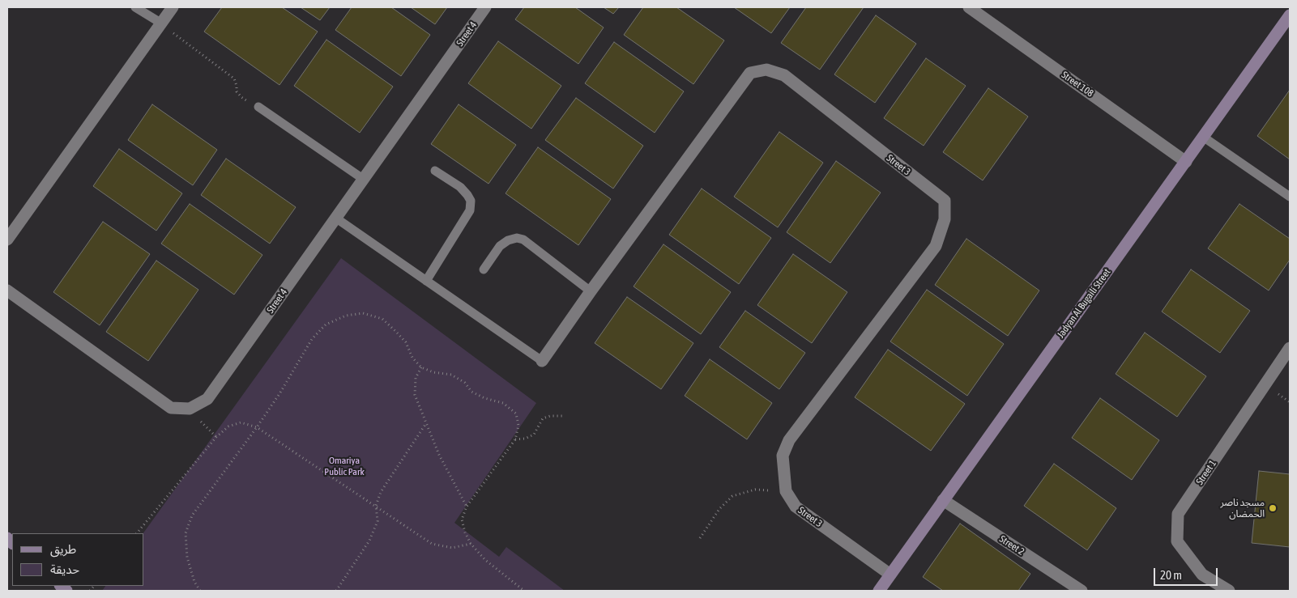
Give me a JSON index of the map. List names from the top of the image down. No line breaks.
{"streets":{"street":["Street 4","Street 108","Street 3","Jadyan Al Bugaili Street","Street 1","Street 2"]},"crossings":[["Street 108","Jadyan Al Bugaili Street"],["Street 3","Jadyan Al Bugaili Street"],["Jadyan Al Bugaili Street","Street 2"]],"parks":["Omariya Public Park"],"places":["مسجد ناصر الحمضان"],"legend":["طريق","حديقة"],"scale_bar":"20 m"}
